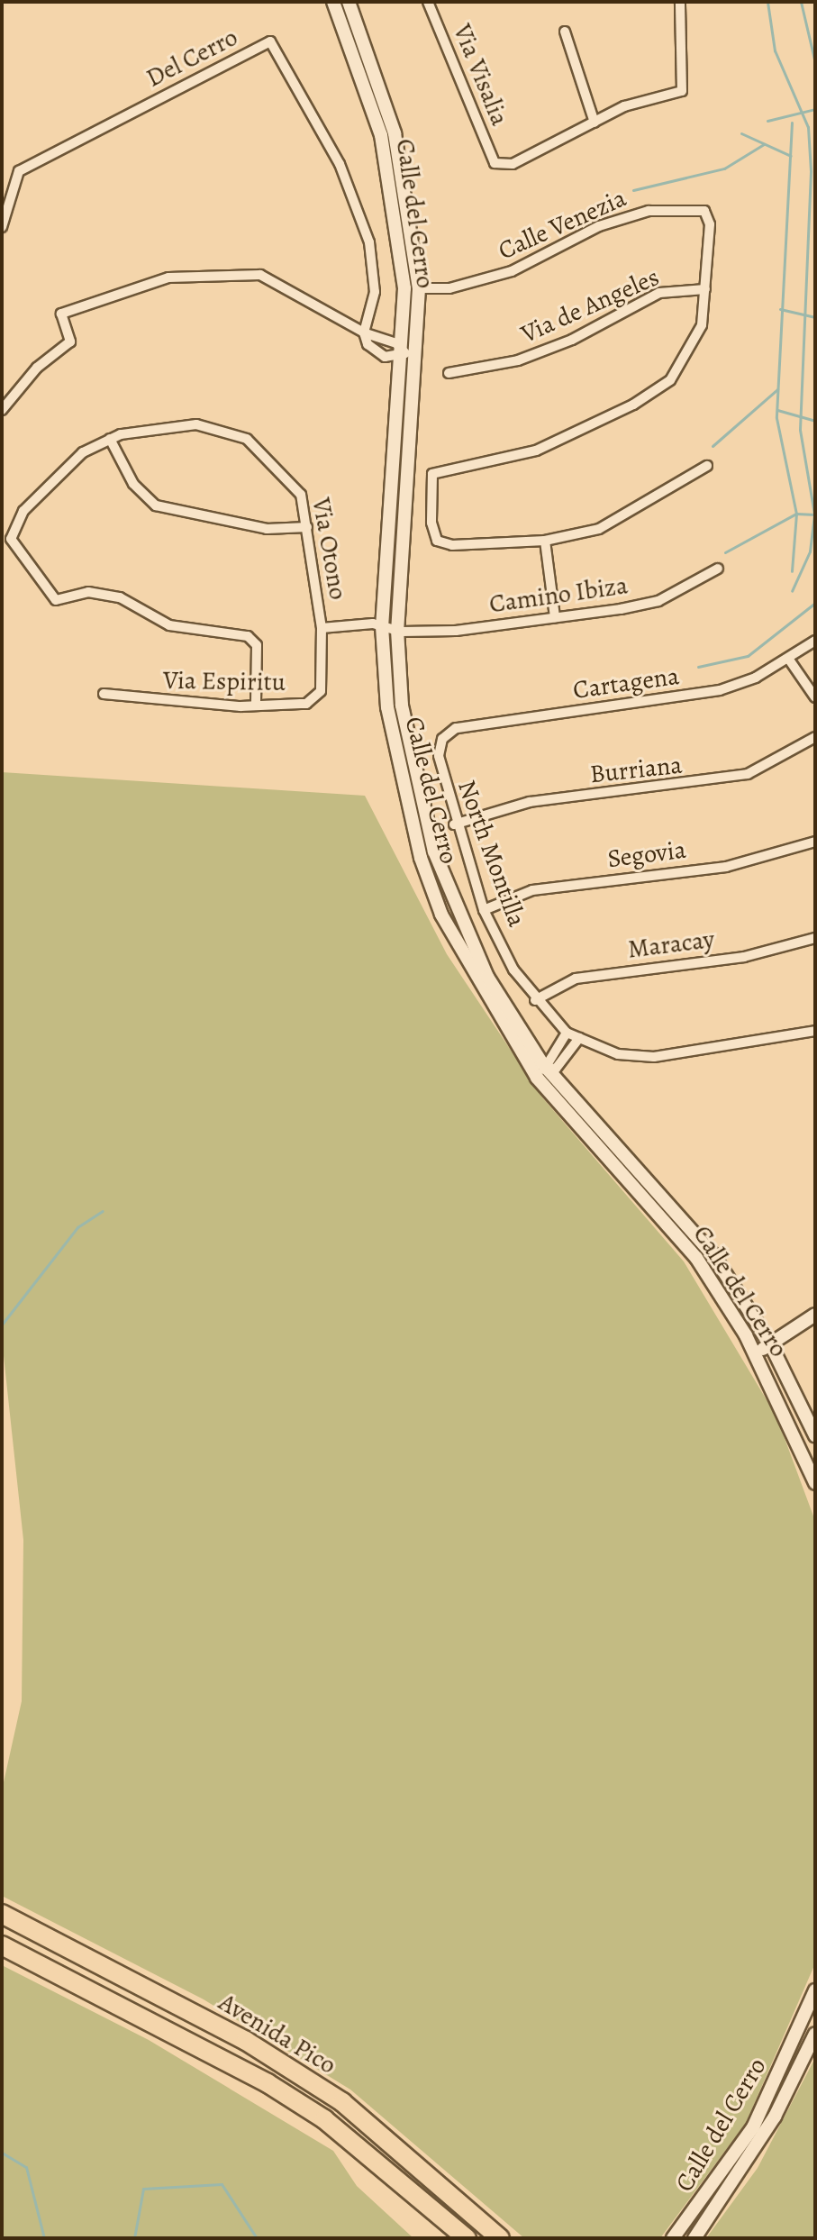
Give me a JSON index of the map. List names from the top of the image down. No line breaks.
{"streets":{"highway":["Avenida Pico"],"main road":["Calle del Cerro"],"street":["Del Cerro","Via Visalia","Calle Venezia","Via de Angeles","Via Otono","Camino Ibiza","Via Espiritu","Cartagena","Burriana","North Montilla","Segovia","Maracay"]},"crossings":[["Calle del Cerro","Calle Venezia"],["Calle del Cerro","Camino Ibiza"],["Calle Venezia","Via de Angeles"],["Via Otono","Camino Ibiza"],["Via Otono","Via Espiritu"],["Camino Ibiza","Via Espiritu"],["Cartagena","North Montilla"],["Burriana","North Montilla"],["North Montilla","Segovia"],["North Montilla","Maracay"]]}
